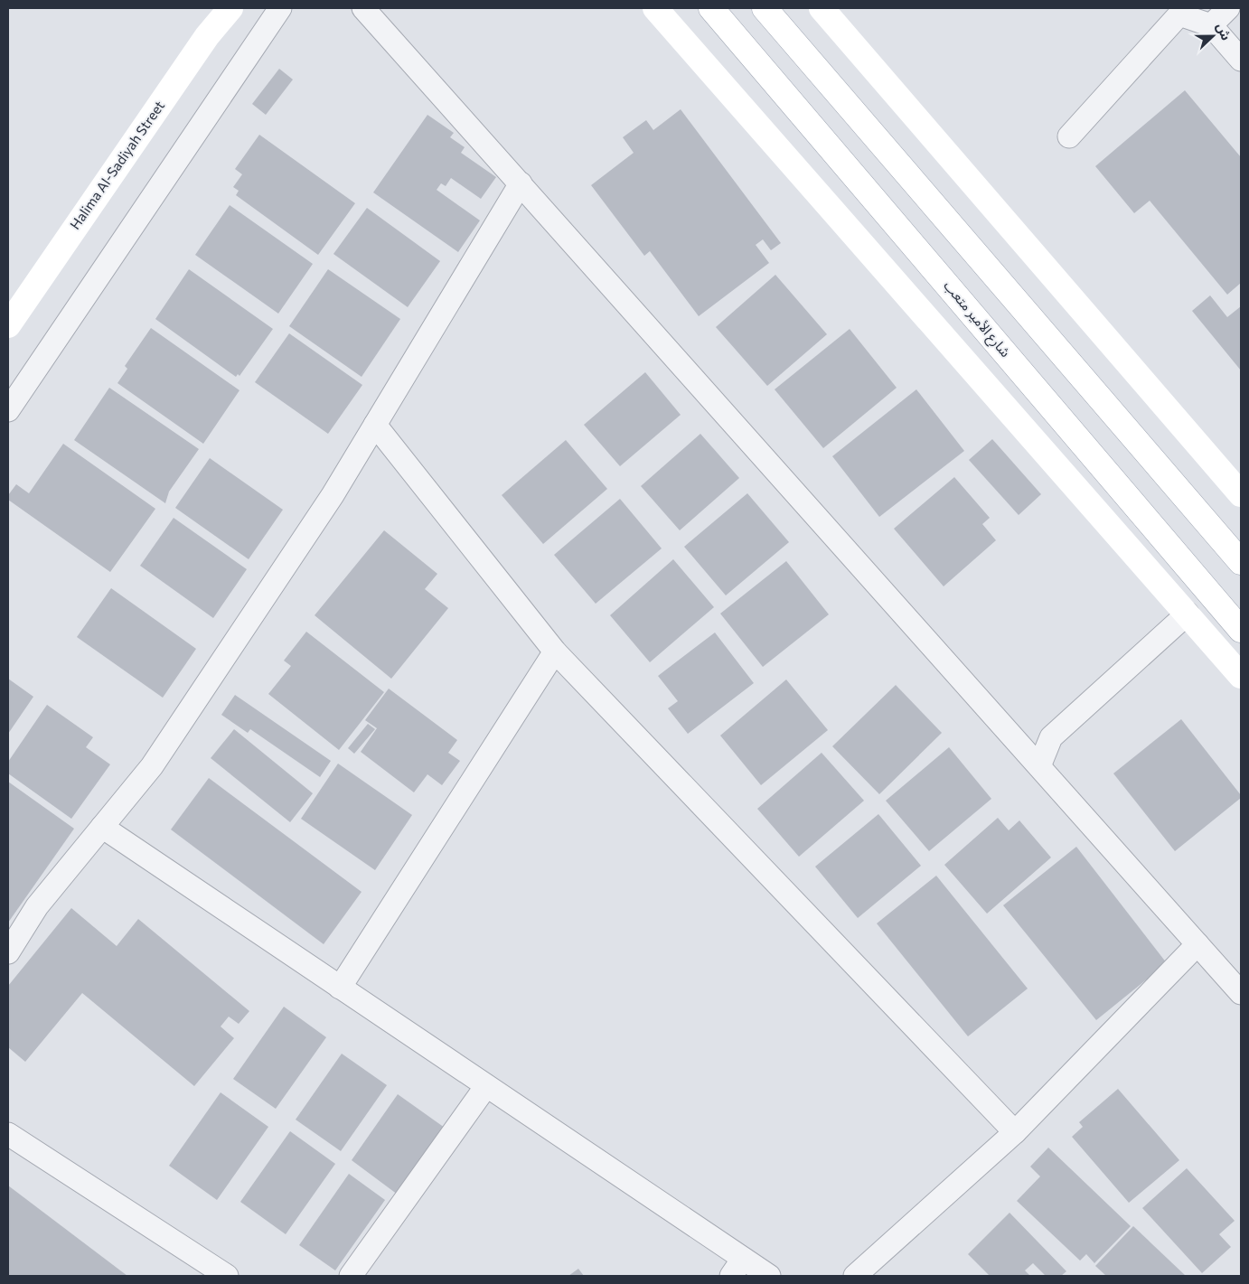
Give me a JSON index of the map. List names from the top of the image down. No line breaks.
{"streets":{"main road":["Halima Al-Sadiyah Street","شارع الأمير متعب"]},"north":"right"}
